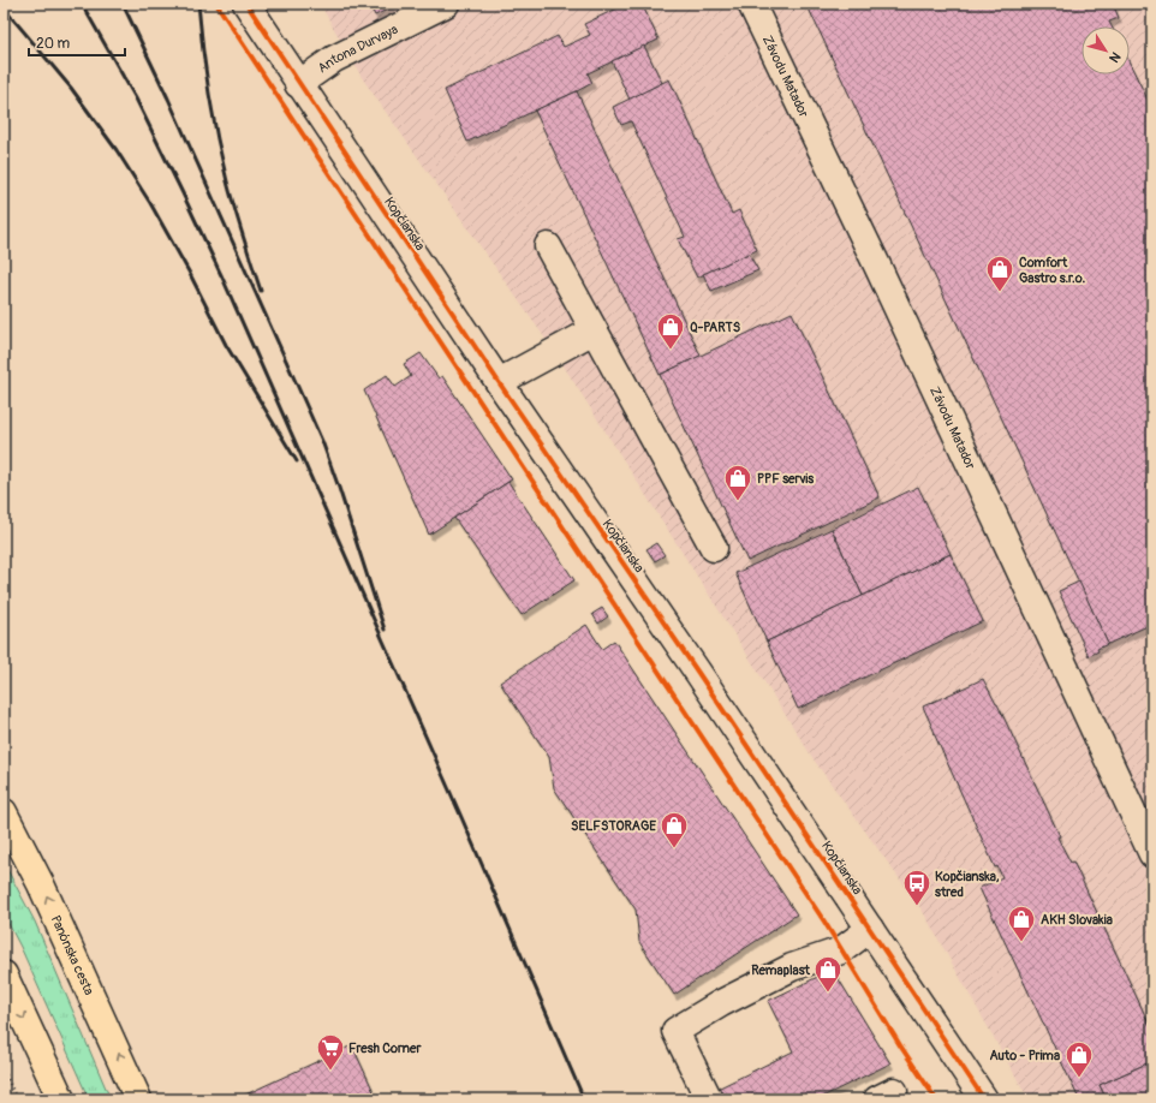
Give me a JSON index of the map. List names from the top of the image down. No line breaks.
{"streets":{"main road":["Panónska cesta"],"street":["Antona Durvaya","Závodu Matador","Kopčianska"]},"crossings":[["Antona Durvaya","Kopčianska"]],"places":{"shop":["Comfort Gastro s.r.o.","Q-PARTS","PPF servis","SELFSTORAGE","AKH Slovakia","Remaplast","Auto - Prima"],"bus stop":["Kopčianska, stred"],"supermarket":["Fresh Corner"]},"scale_bar":"20 m","north":"bottom right"}
